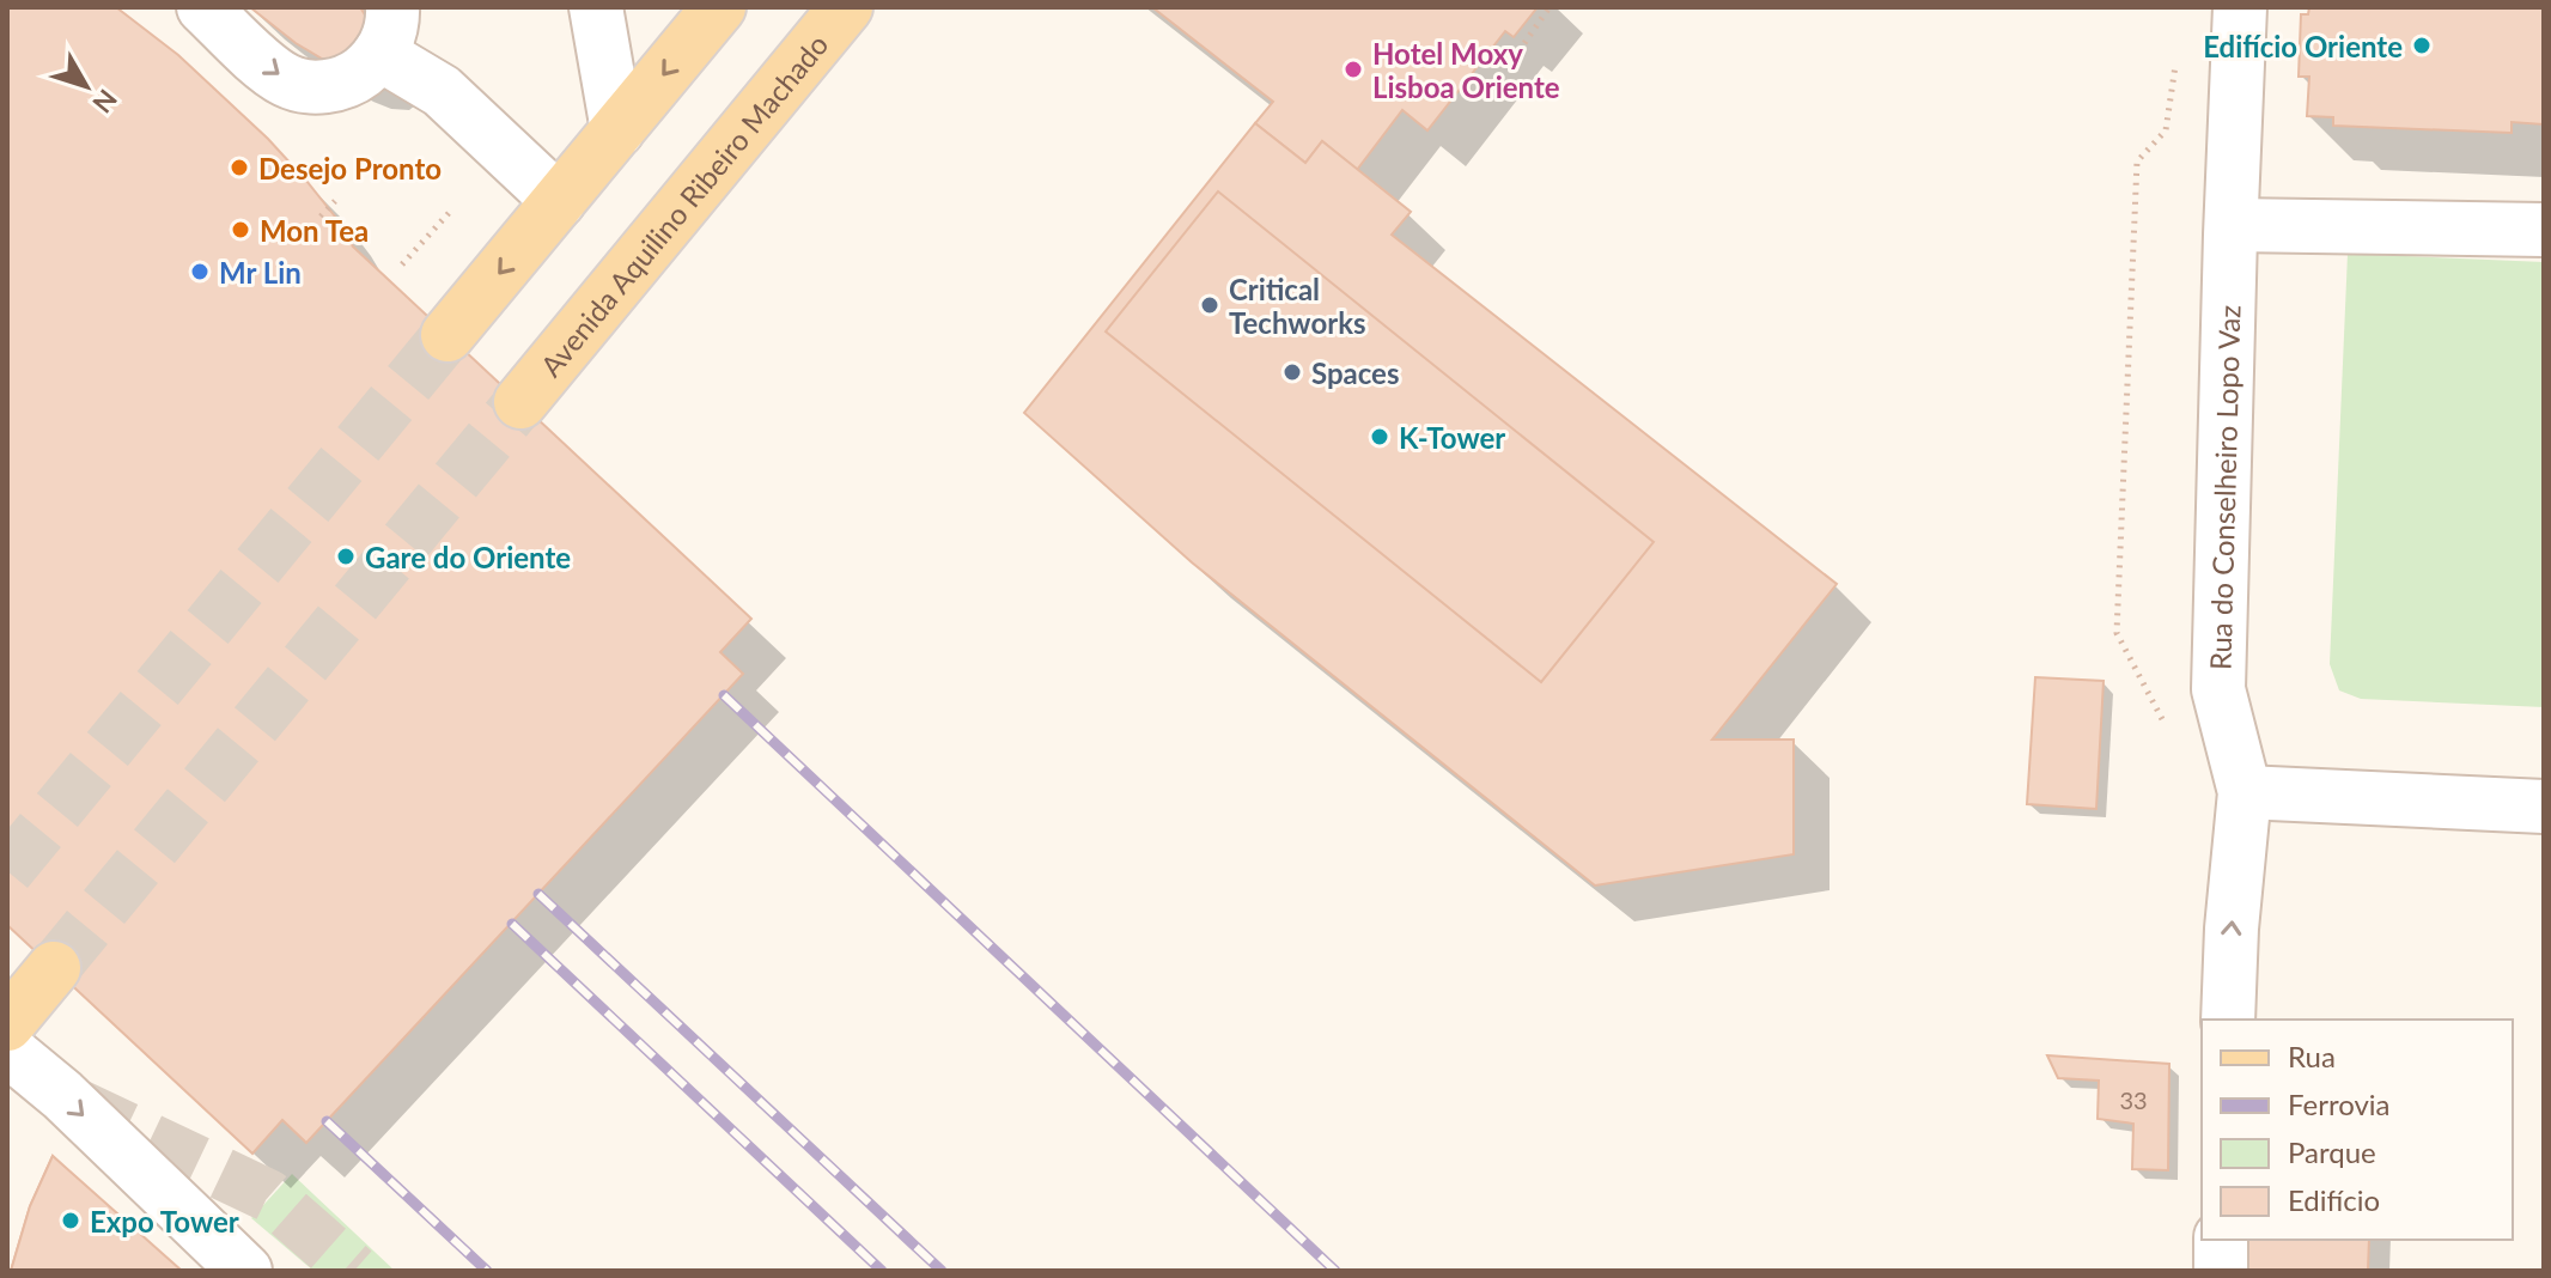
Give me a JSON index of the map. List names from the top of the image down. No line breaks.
{"streets":{"main road":["Avenida Aquilino Ribeiro Machado"],"street":["Rua do Conselheiro Lopo Vaz"]},"places":["Edifício Oriente","Hotel Moxy Lisboa Oriente","Desejo Pronto","Mon Tea","Mr Lin","Critical Techworks","Spaces","K-Tower","Gare do Oriente","Expo Tower"],"house_numbers":["33"],"legend":["Rua","Ferrovia","Parque","Edifício"],"north":"bottom right"}
